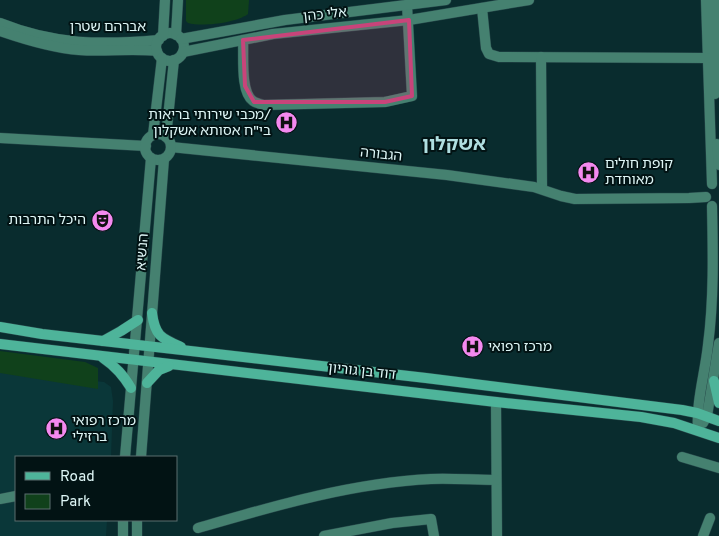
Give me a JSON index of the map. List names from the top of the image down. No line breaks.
{"streets":{"main road":["דוד בן גוריון"],"street":["אלי כהן","אברהם שטרן","הגבורה","הנשיא"]},"crossings":[["אלי כהן","אברהם שטרן"],["הגבורה","הנשיא"],["הנשיא","דוד בן גוריון"]],"districts":["אשקלון"],"places":{"hospital":["מכבי שירותי בריאות/ בי\"ח אסותא אשקלון","קופת חולים מאוחדת","מרכז רפואי","מרכז רפואי ברזילי"],"theatre":["היכל התרבות"]},"legend":["Road","Park"]}
